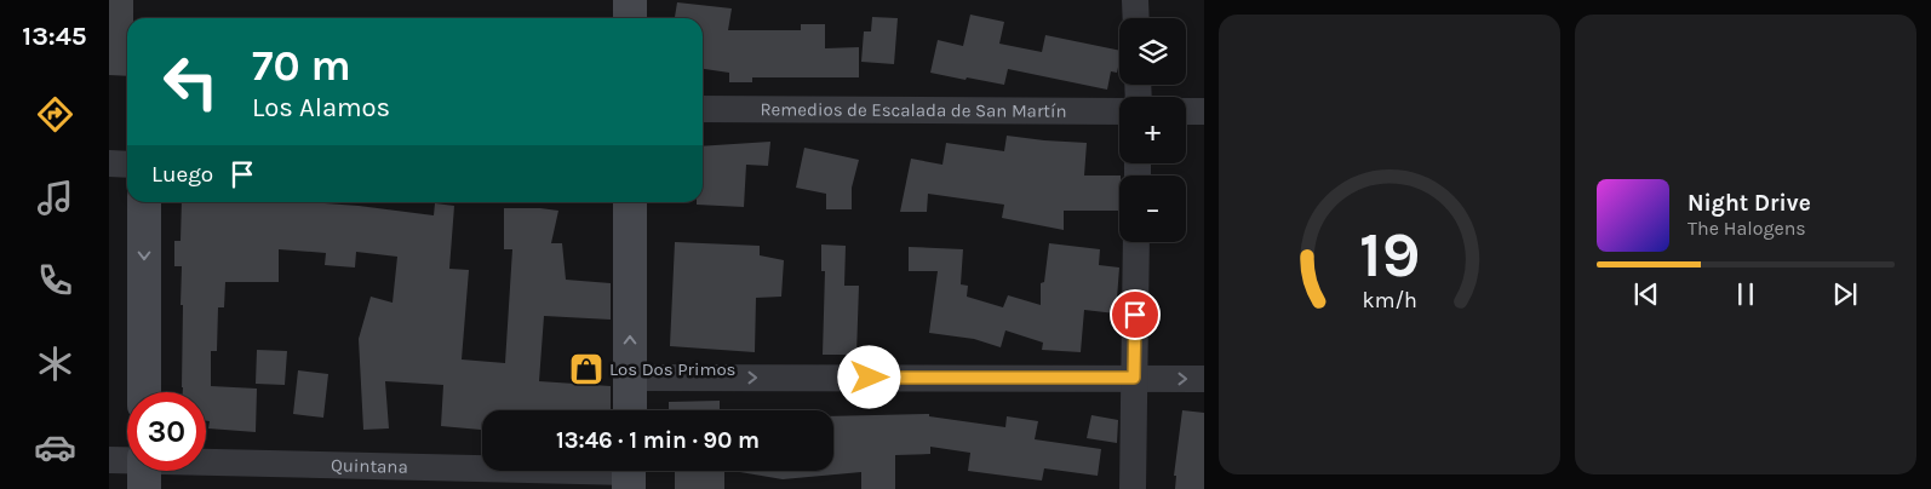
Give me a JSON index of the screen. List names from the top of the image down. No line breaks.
{"streets":{"street":["Remedios de Escalada de San Martín","Quintana"]},"places":{"shop":["Los Dos Primos"]},"page":{"tabs":"13:45","map_buttons":["+","−"],"turn":["70 m","Los Alamos"],"then":"Luego","song":["Night Drive","The Halogens"],"limit":"30","trip":"13:46 · 1 min · 90 m","gauge":["19","km/h"]}}
